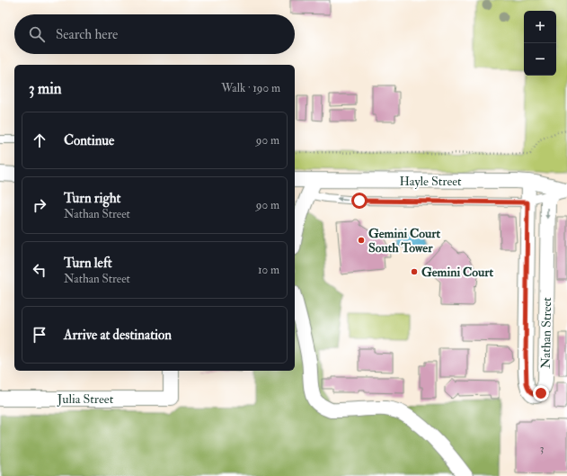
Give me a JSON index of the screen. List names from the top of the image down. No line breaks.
{"streets":{"street":["Hayle Street","Nathan Street","Julia Street"]},"crossings":[["Hayle Street","Nathan Street"]],"places":["Gemini Court South Tower","Gemini Court"],"house_numbers":["3"],"page":{"map_buttons":["+","−"],"search":"Search here","heading":["3 min","Walk · 190 m"],"list":[["Continue","90 m"],["Turn right","Nathan Street","90 m"],["Turn left","Nathan Street","10 m"],"Arrive at destination"]}}
